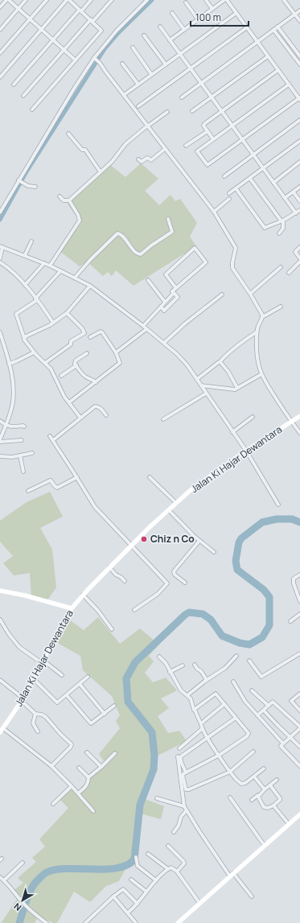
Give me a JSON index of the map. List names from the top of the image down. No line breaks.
{"streets":{"main road":["Jalan Ki Hajar Dewantara"]},"places":["Chiz n Co"],"scale_bar":"100 m","north":"bottom left"}
